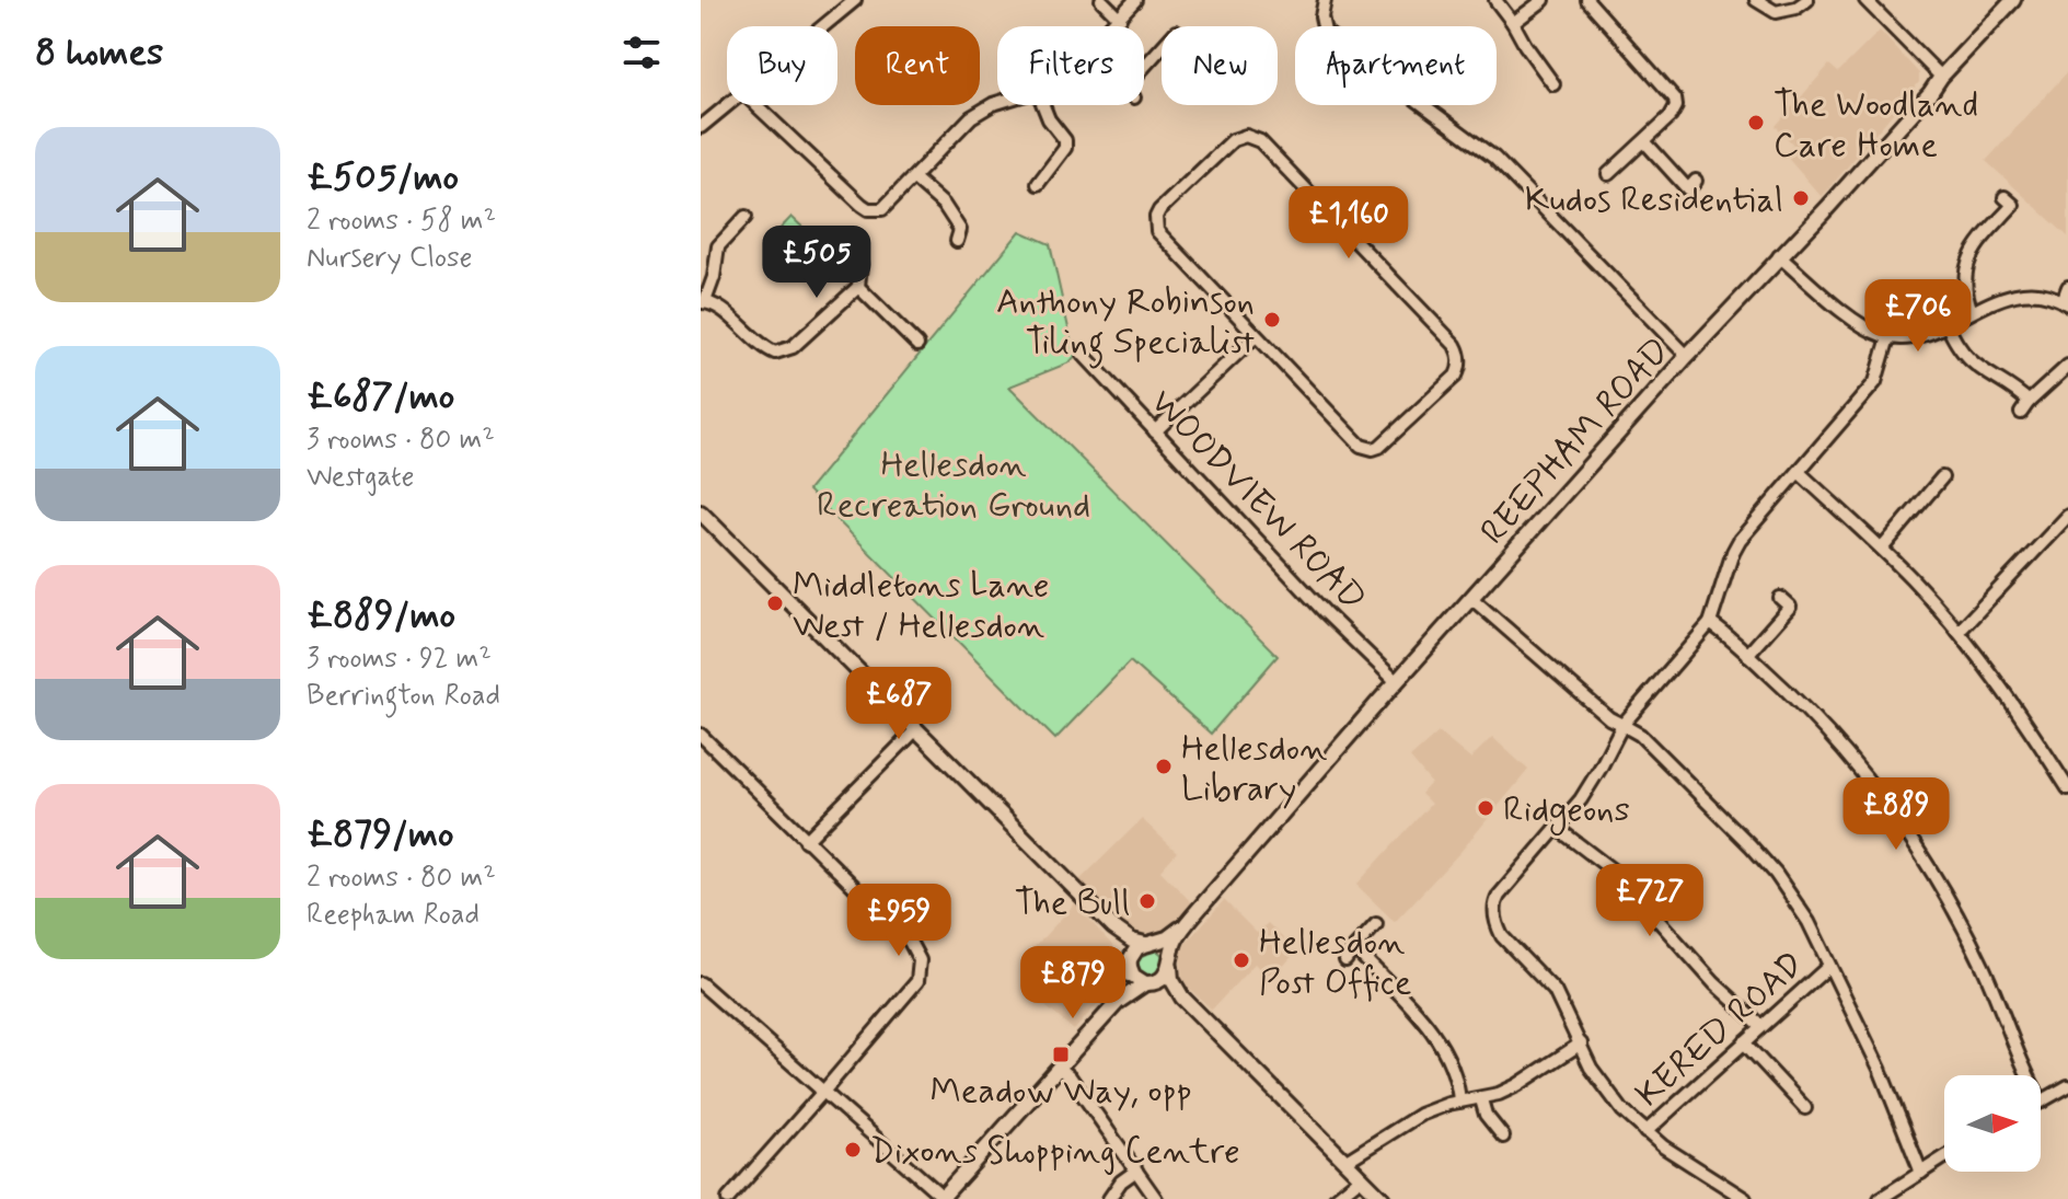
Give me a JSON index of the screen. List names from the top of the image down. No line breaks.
{"streets":{"street":["REEPHAM ROAD","WOODVIEW ROAD","KERED ROAD"]},"crossings":[["REEPHAM ROAD","WOODVIEW ROAD"]],"parks":["Hellesdon Recreation Ground"],"places":{"other":["The Woodland Care Home","Kudos Residential","Anthony Robinson Tiling Specialist","Middletons Lane West / Hellesdon","Hellesdon Library","Ridgeons","The Bull","Hellesdon Post Office","Dixons Shopping Centre"],"transit":["Meadow Way, opp"]},"north":"right","page":{"heading":"8 homes","chip":["Buy","Rent","Filters","New","Apartment"],"list":[{"name":"£505/mo","note":"2 rooms · 58 m² · Nursery Close"},{"name":"£687/mo","note":"3 rooms · 80 m² · Westgate"},{"name":"£889/mo","note":"3 rooms · 92 m² · Berrington Road"},{"name":"£879/mo","note":"2 rooms · 80 m² · Reepham Road"}],"price":["£1,160","£505","£706","£687","£889","£727","£959","£879"]}}
